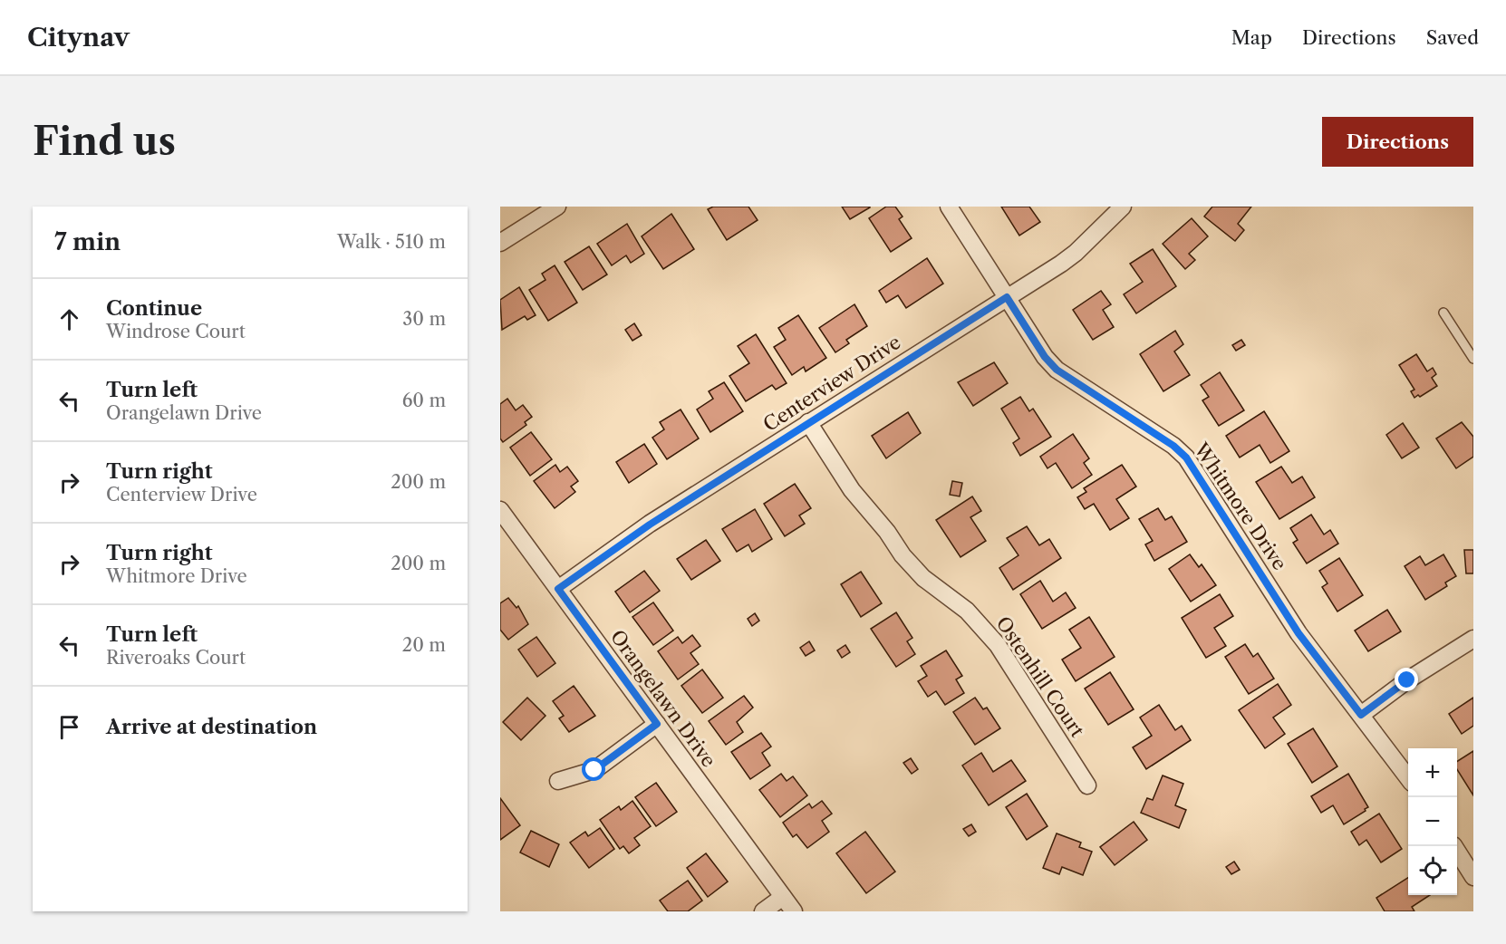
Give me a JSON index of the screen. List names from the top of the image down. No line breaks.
{"streets":{"street":["Centerview Drive","Whitmore Drive","Ostenhill Court","Orangelawn Drive"]},"crossings":[["Centerview Drive","Whitmore Drive"],["Centerview Drive","Ostenhill Court"],["Centerview Drive","Orangelawn Drive"]],"page":{"header":"Citynav","nav":["Map","Directions","Saved"],"buttons":"Directions","title":"Find us","heading":["7 min","Walk · 510 m"],"list":[["Continue","Windrose Court","30 m"],["Turn left","Orangelawn Drive","60 m"],["Turn right","Centerview Drive","200 m"],["Turn right","Whitmore Drive","200 m"],["Turn left","Riveroaks Court","20 m"],"Arrive at destination"],"map_buttons":["+","−"]}}
